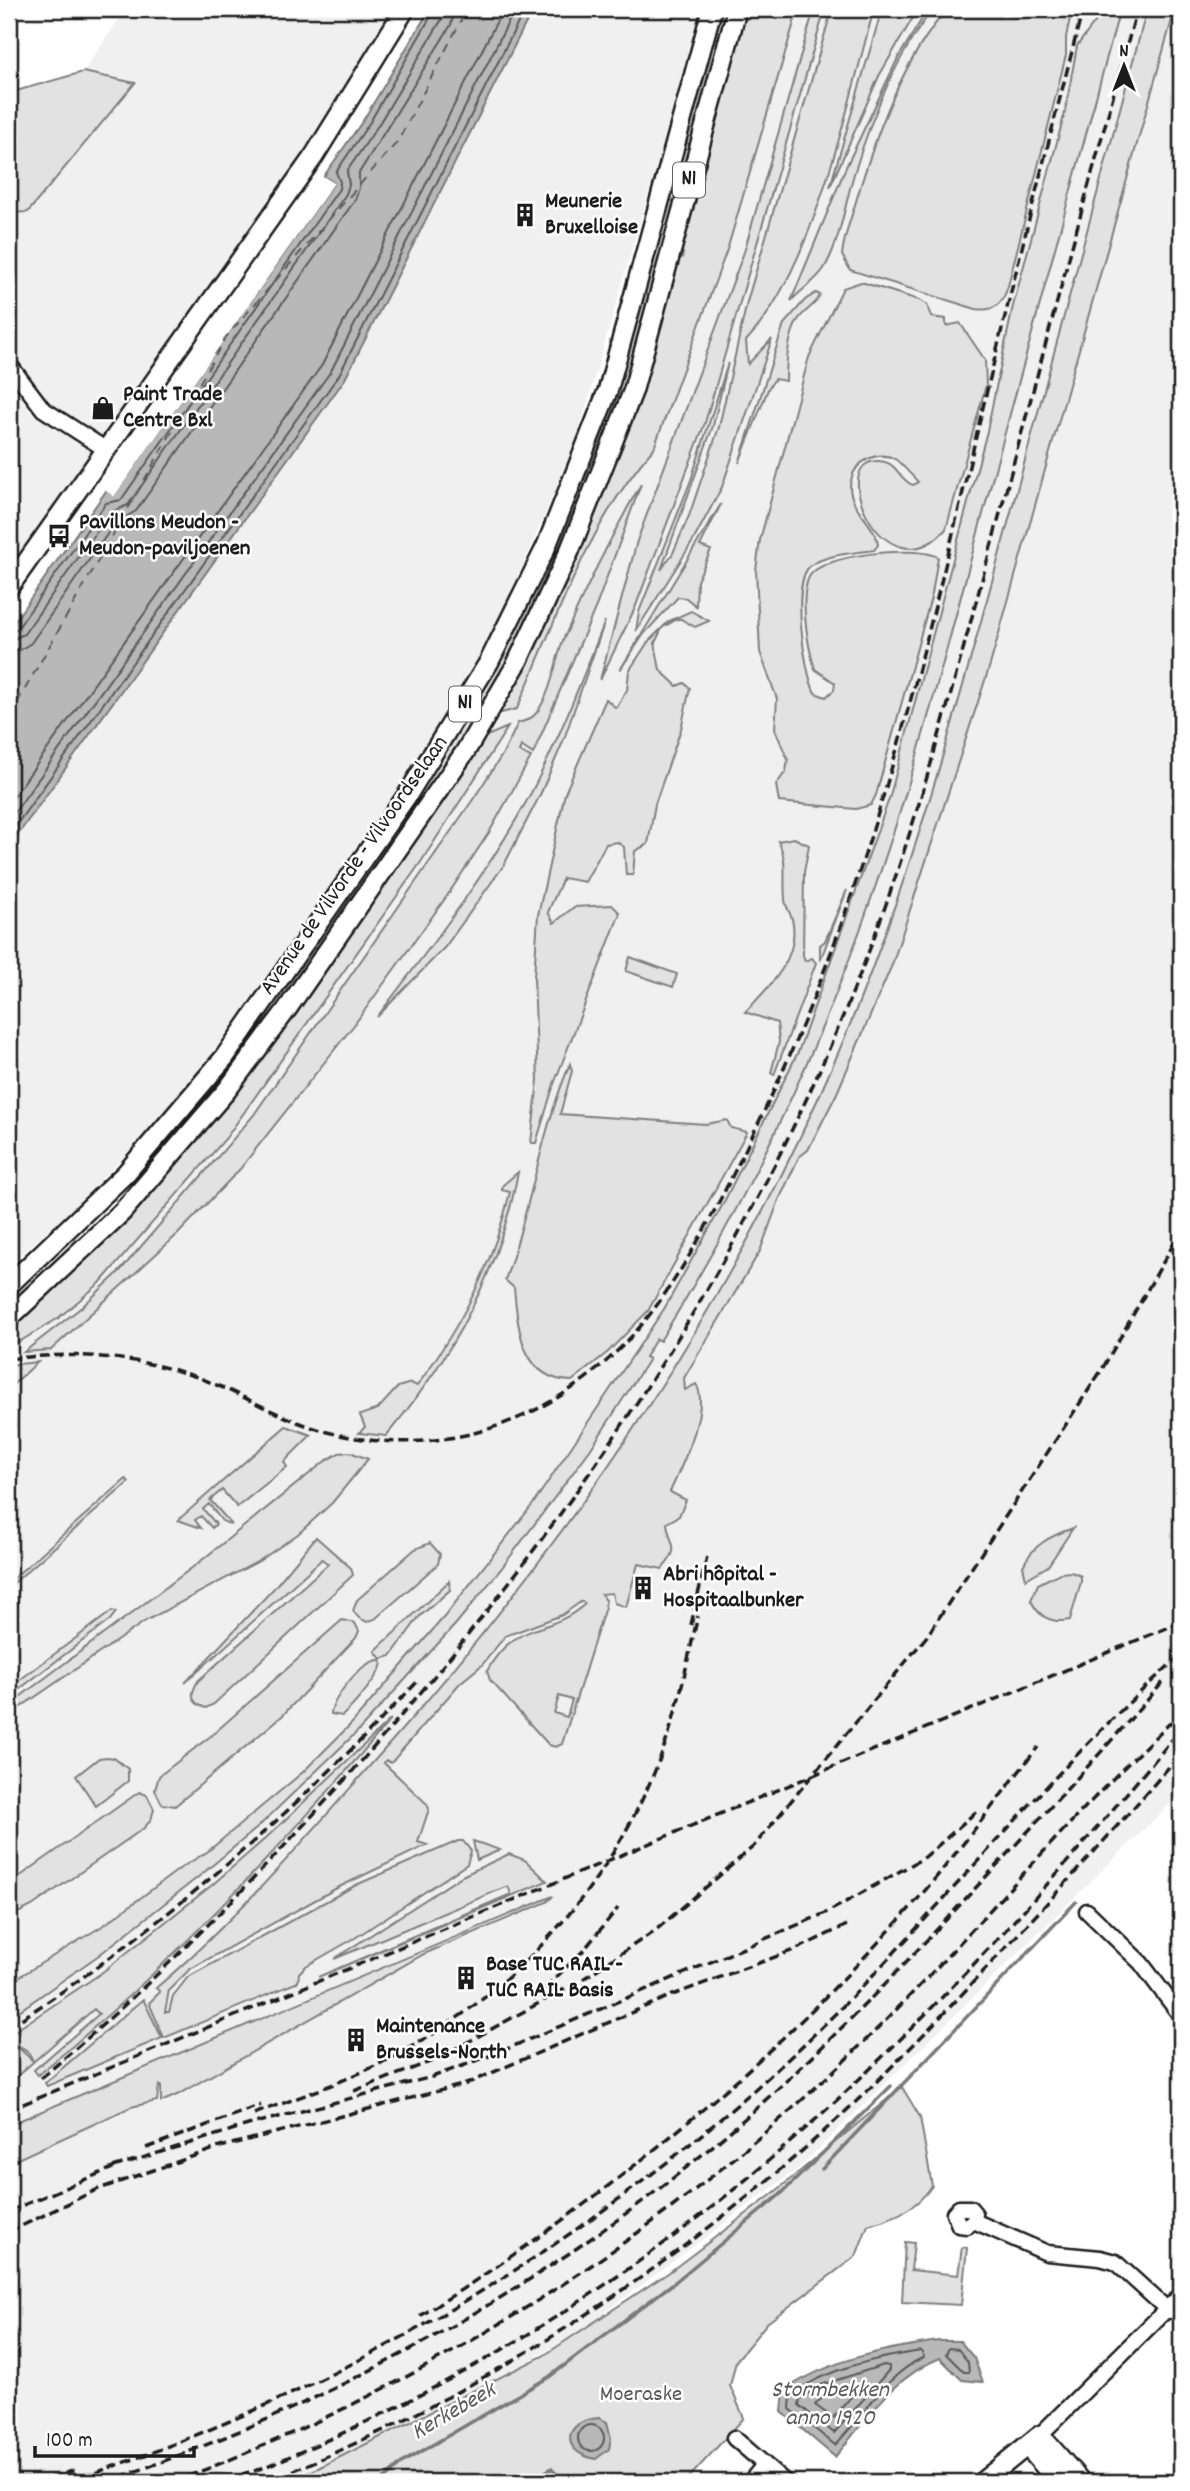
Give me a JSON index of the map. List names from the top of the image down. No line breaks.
{"streets":{"main road":["N1","Avenue de Vilvorde - Vilvoordselaan"]},"water":["Stormbekken anno 1920","Kerkebeek"],"parks":["Moeraske"],"places":{"building":["Meunerie Bruxelloise","Abri hôpital - Hospitaalbunker","Base TUC RAIL - TUC RAIL Basis","Maintenance Brussels-North"],"shop":["Paint Trade Centre Bxl"],"bus stop":["Pavillons Meudon - Meudon-paviljoenen"]},"scale_bar":"100 m","north":"top"}
